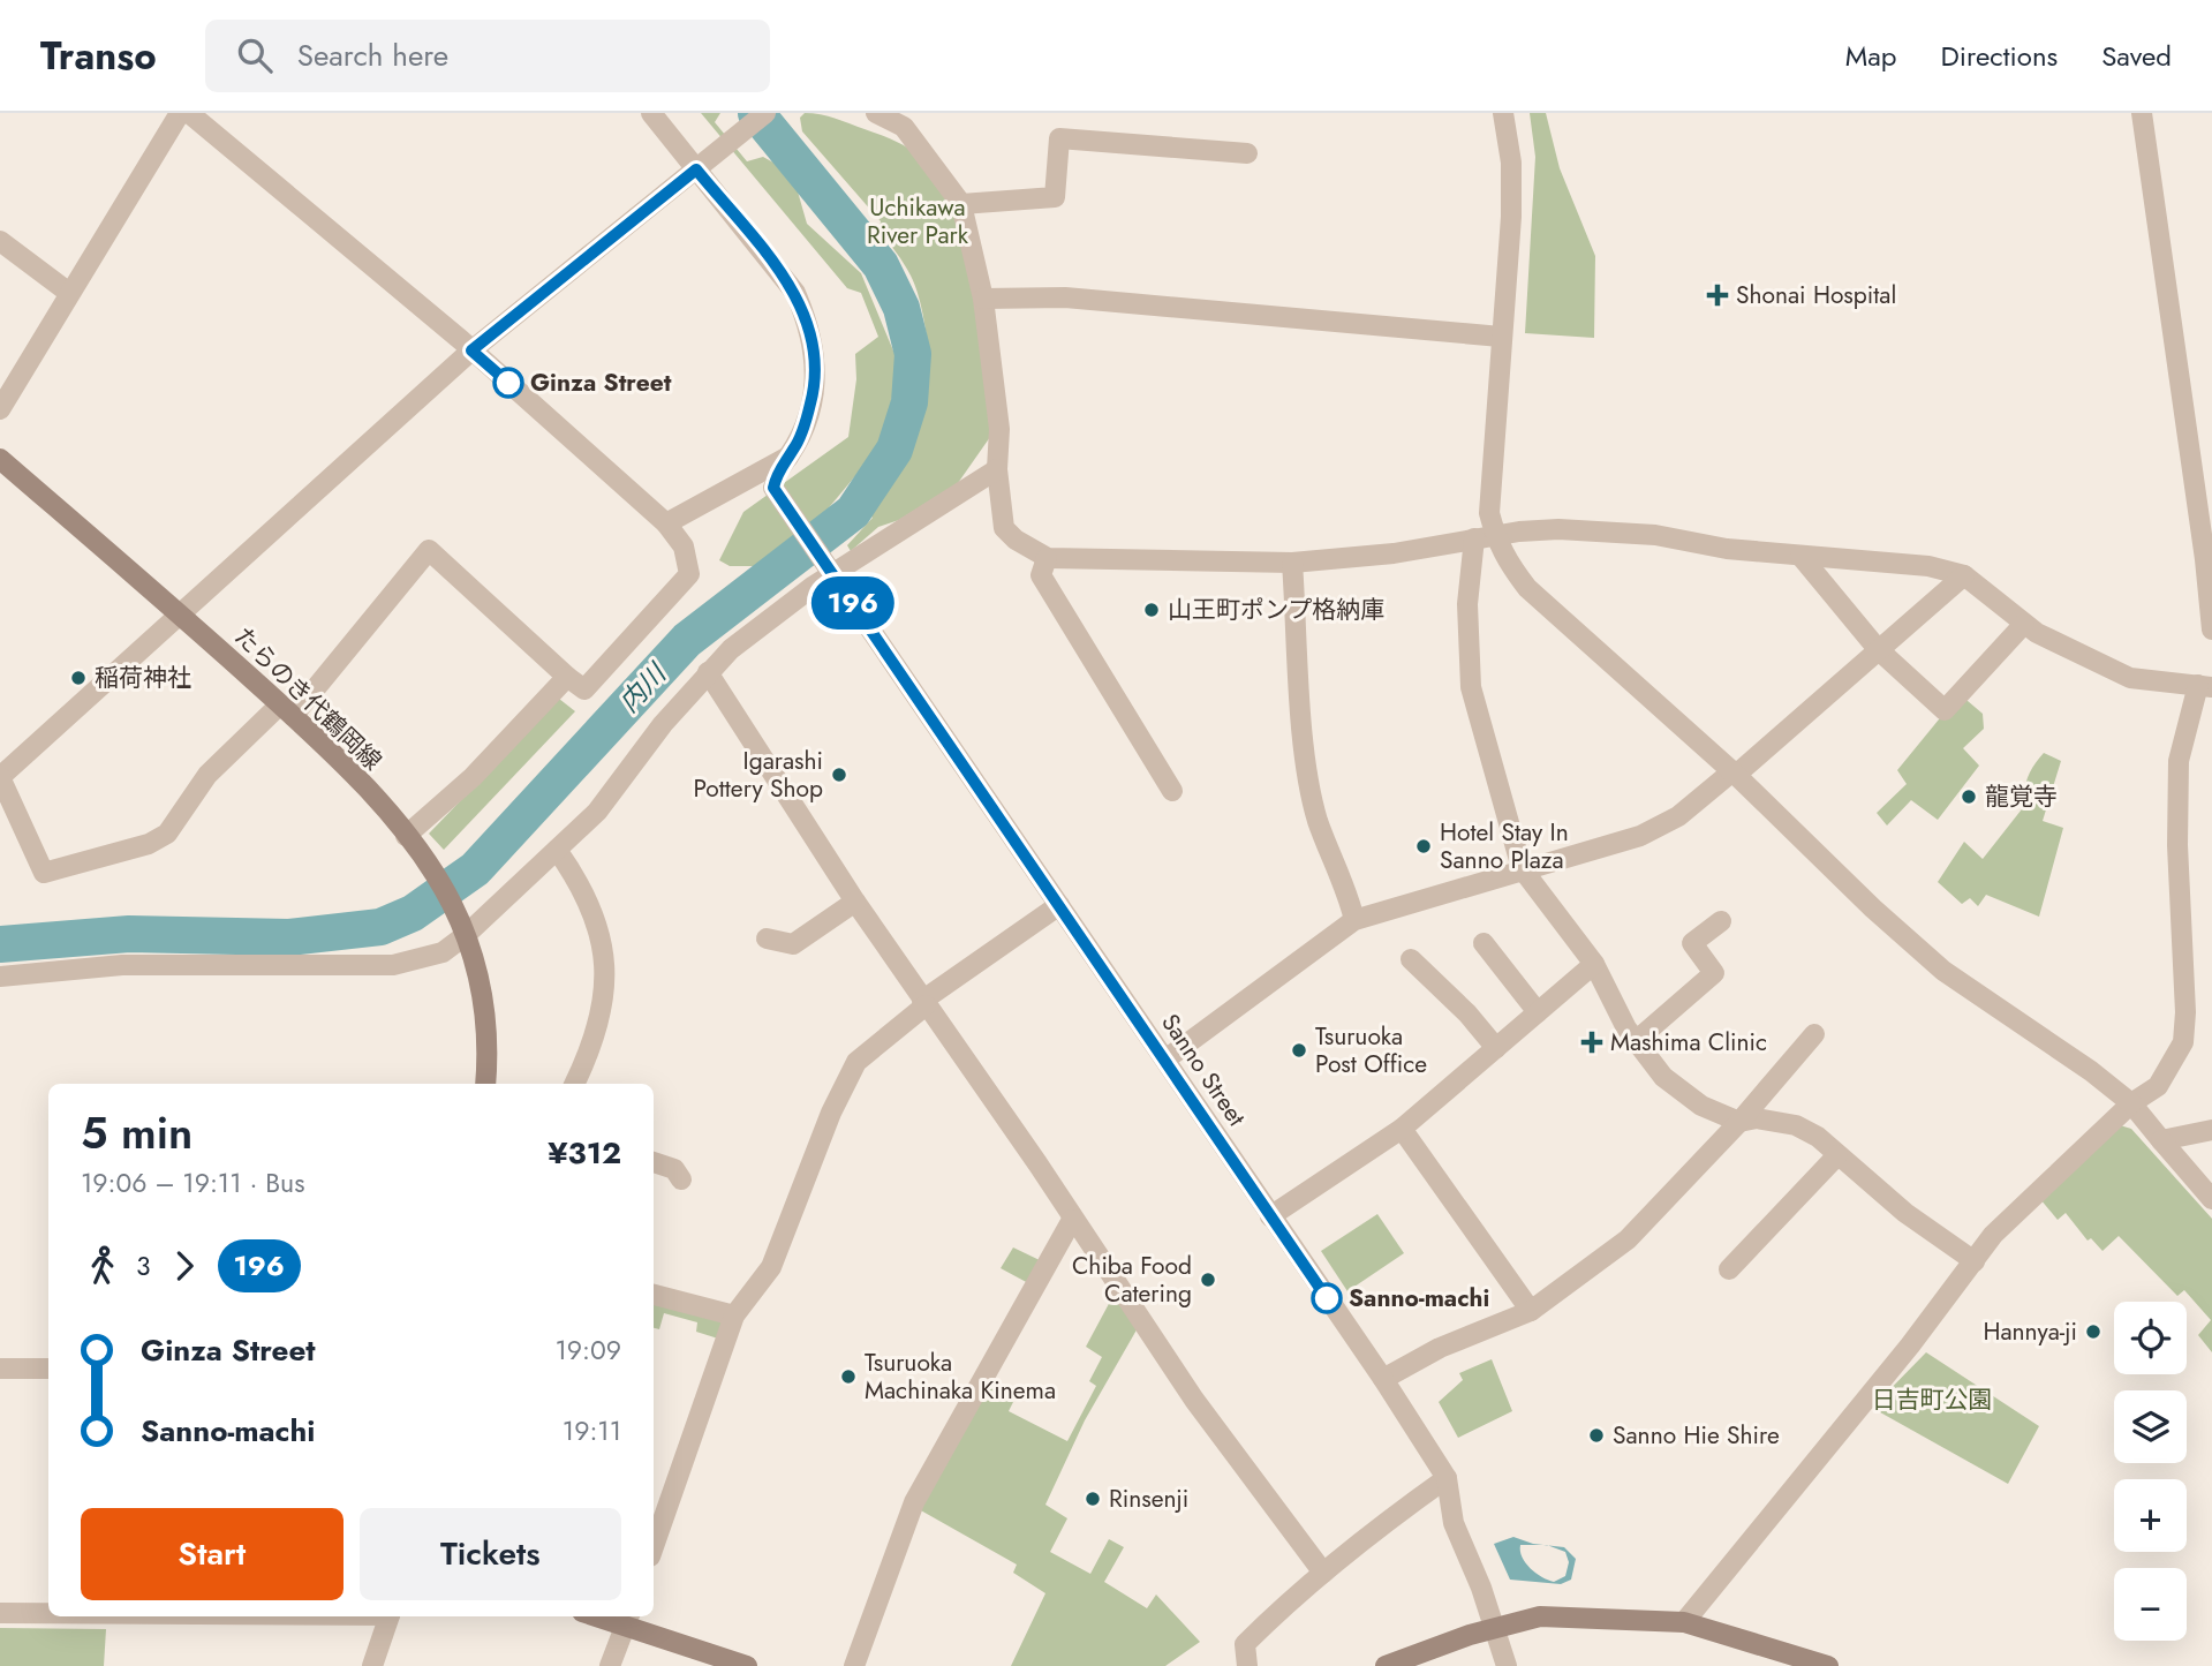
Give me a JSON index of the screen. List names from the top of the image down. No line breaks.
{"streets":{"main road":["たらのき代鶴岡線"],"street":["Sanno Street"]},"water":["内川"],"parks":["Uchikawa River Park","日吉町公園"],"places":{"health":["Shonai Hospital","Mashima Clinic"],"other":["Ginza Street","山王町ポンプ格納庫","稲荷神社","Igarashi Pottery Shop","龍覚寺","Hotel Stay In Sanno Plaza","Tsuruoka Post Office","Chiba Food Catering","Sanno-machi","Hannya-ji","Tsuruoka Machinaka Kinema","Sanno Hie Shire","Rinsenji"]},"lines":["bus line 196"],"page":{"header":"Transo","search":"Search here","nav":["Map","Directions","Saved"],"on_map":"196","heading":["5 min","19:06 – 19:11 · Bus","¥312"],"legs":["3","196"],"map_buttons":["+","−"],"list":[{"name":"Ginza Street","value":"19:09"},{"name":"Sanno-machi","value":"19:11"}],"buttons":["Start","Tickets"]}}
